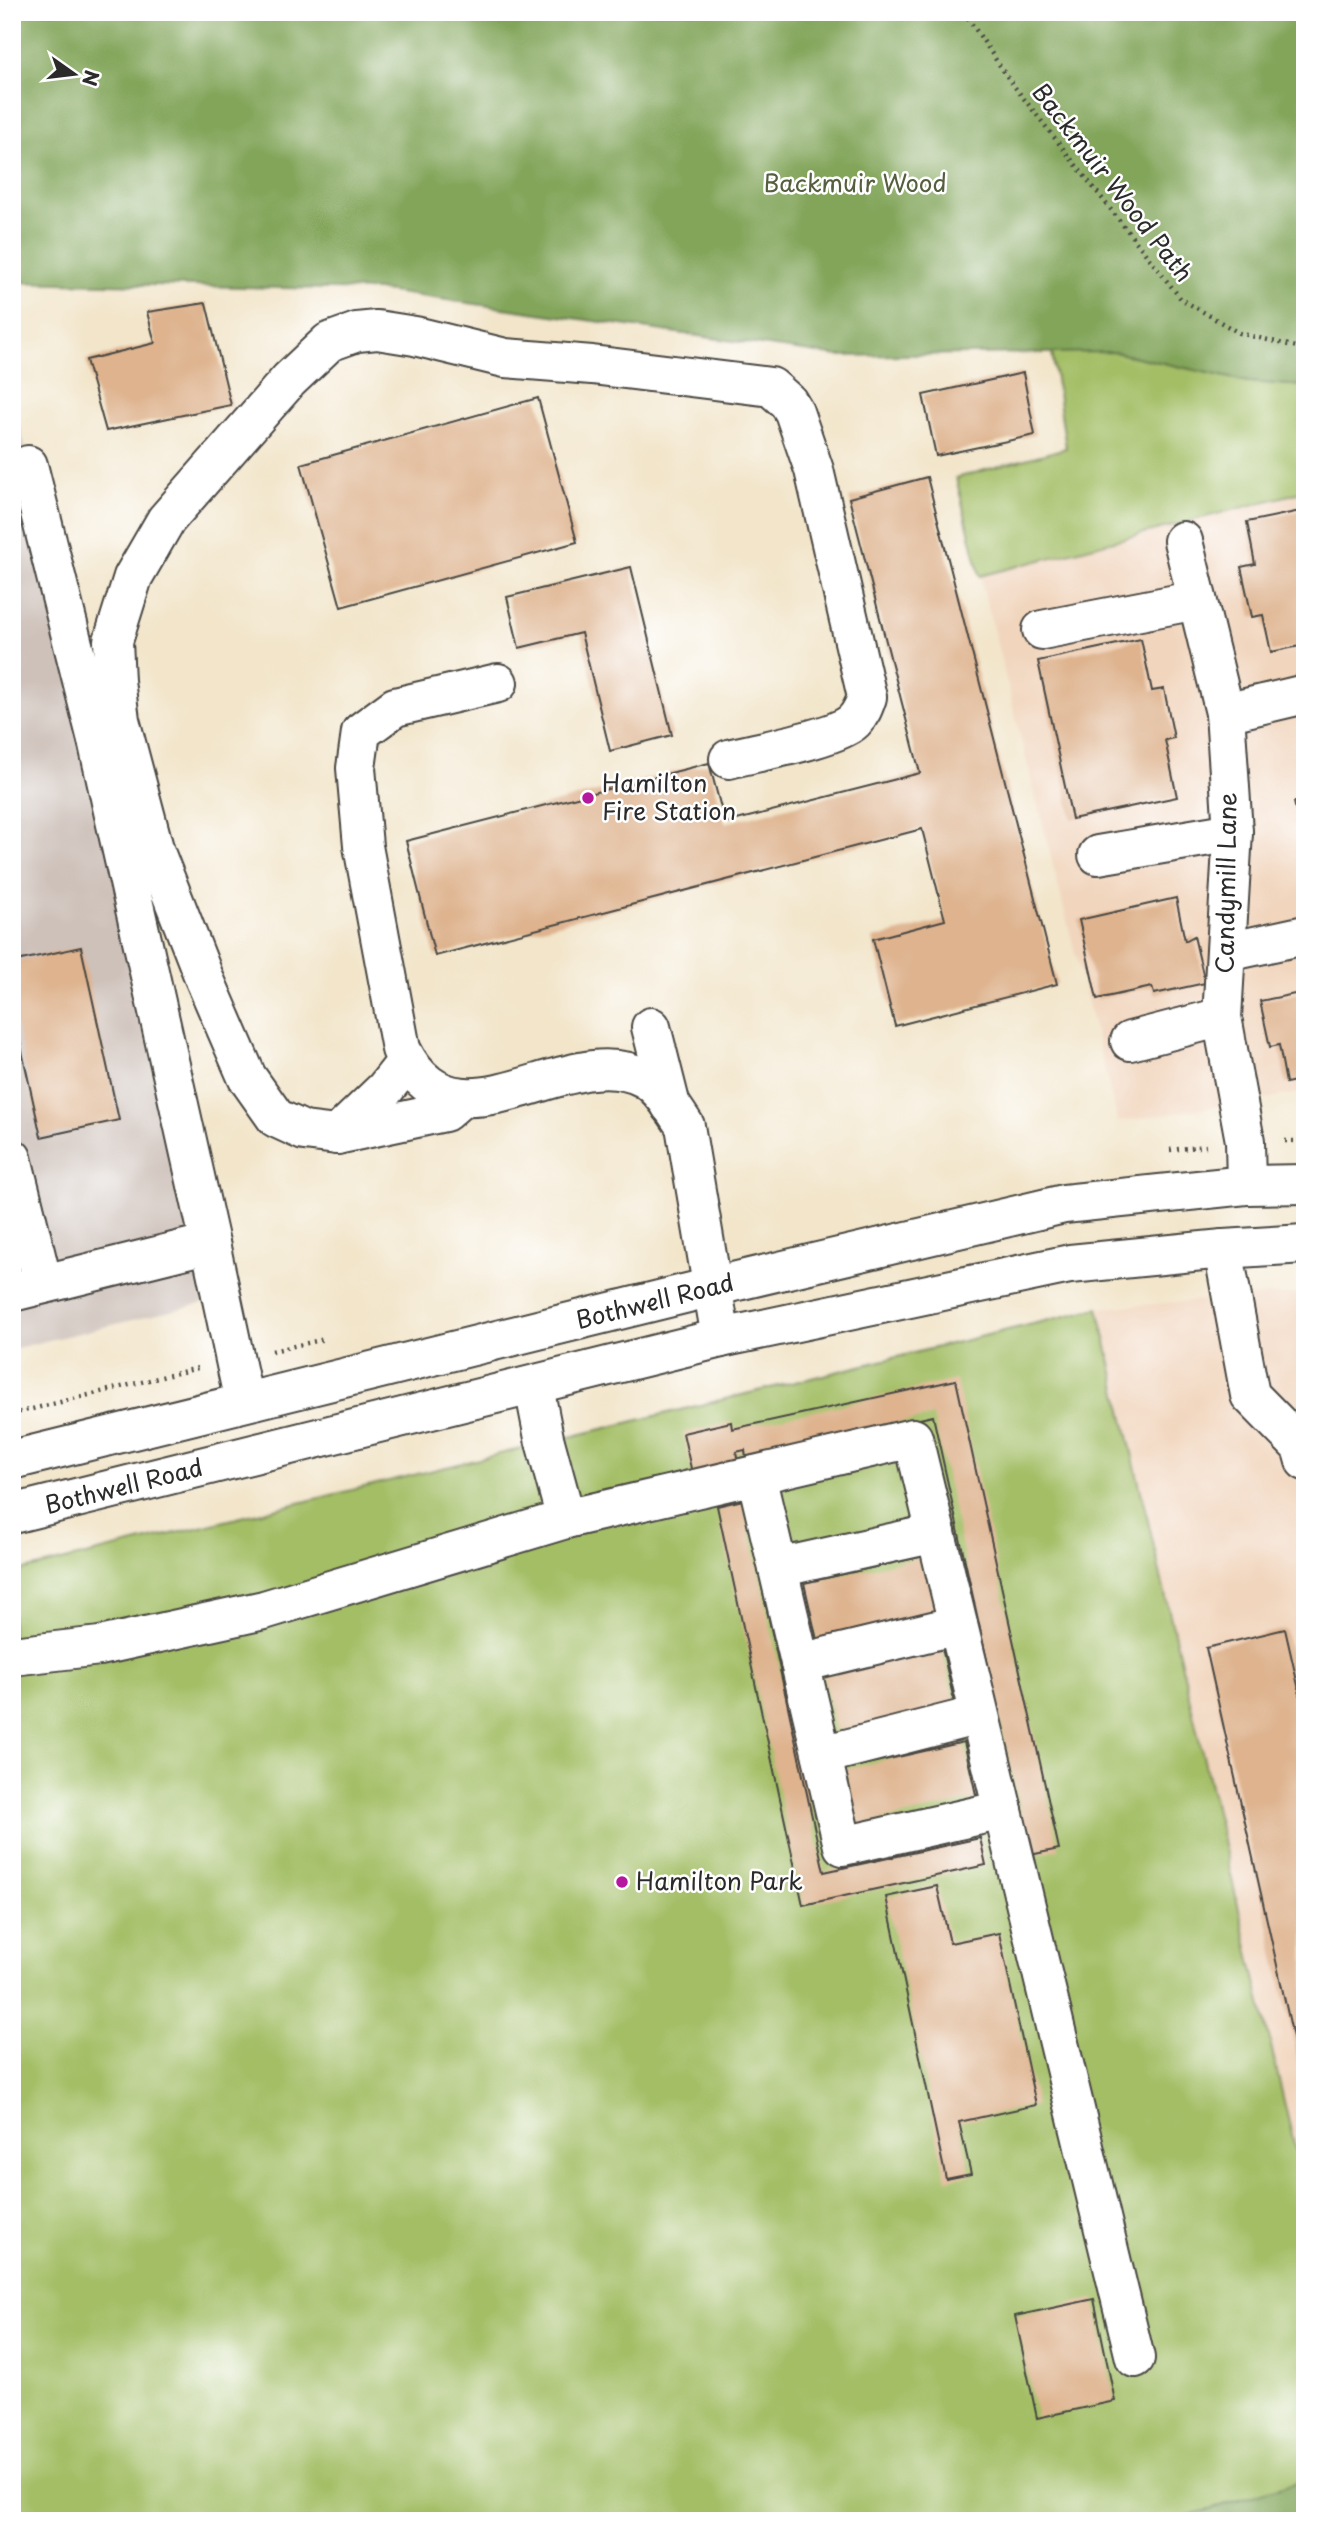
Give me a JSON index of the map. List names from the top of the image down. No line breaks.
{"streets":{"main road":["Candymill Lane","Bothwell Road"],"path":["Backmuir Wood Path"]},"crossings":[["Candymill Lane","Bothwell Road"]],"parks":["Backmuir Wood"],"places":["Hamilton Fire Station","Hamilton Park"],"north":"right"}
